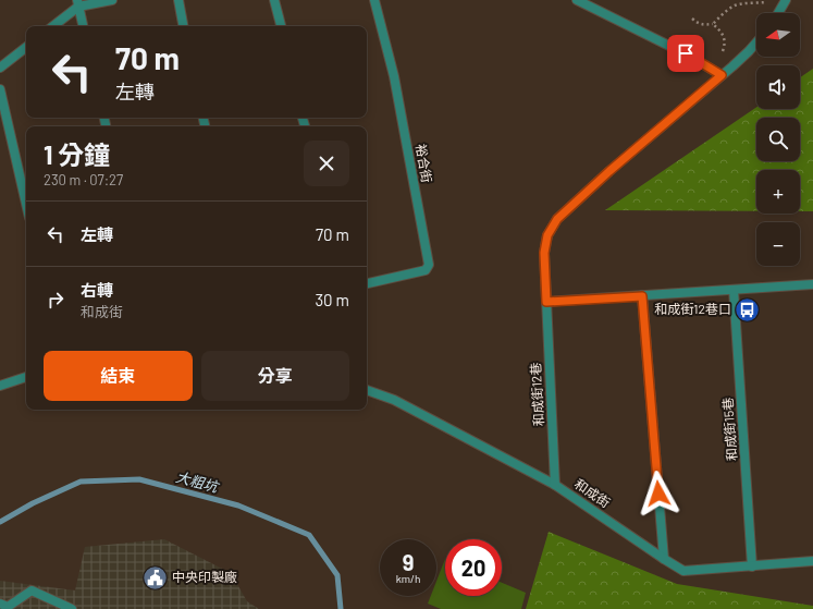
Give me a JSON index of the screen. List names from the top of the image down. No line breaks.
{"streets":{"street":["裕合街","和成街12巷","和成街15巷","和成街"]},"crossings":[["和成街12巷","和成街"],["和成街15巷","和成街"]],"water":["大粗坑"],"places":{"bus stop":["和成街12巷口"],"public building":["中央印製廠"]},"north":"left","page":{"map_buttons":["+","−"],"turn":["70 m","左轉"],"heading":["1 分鐘","230 m · 07:27"],"list":[{"name":"左轉","value":"70 m"},{"name":"右轉","note":"和成街","value":"30 m"}],"buttons":["結束","分享"],"speed":"9 km/h","limit":"20"}}
